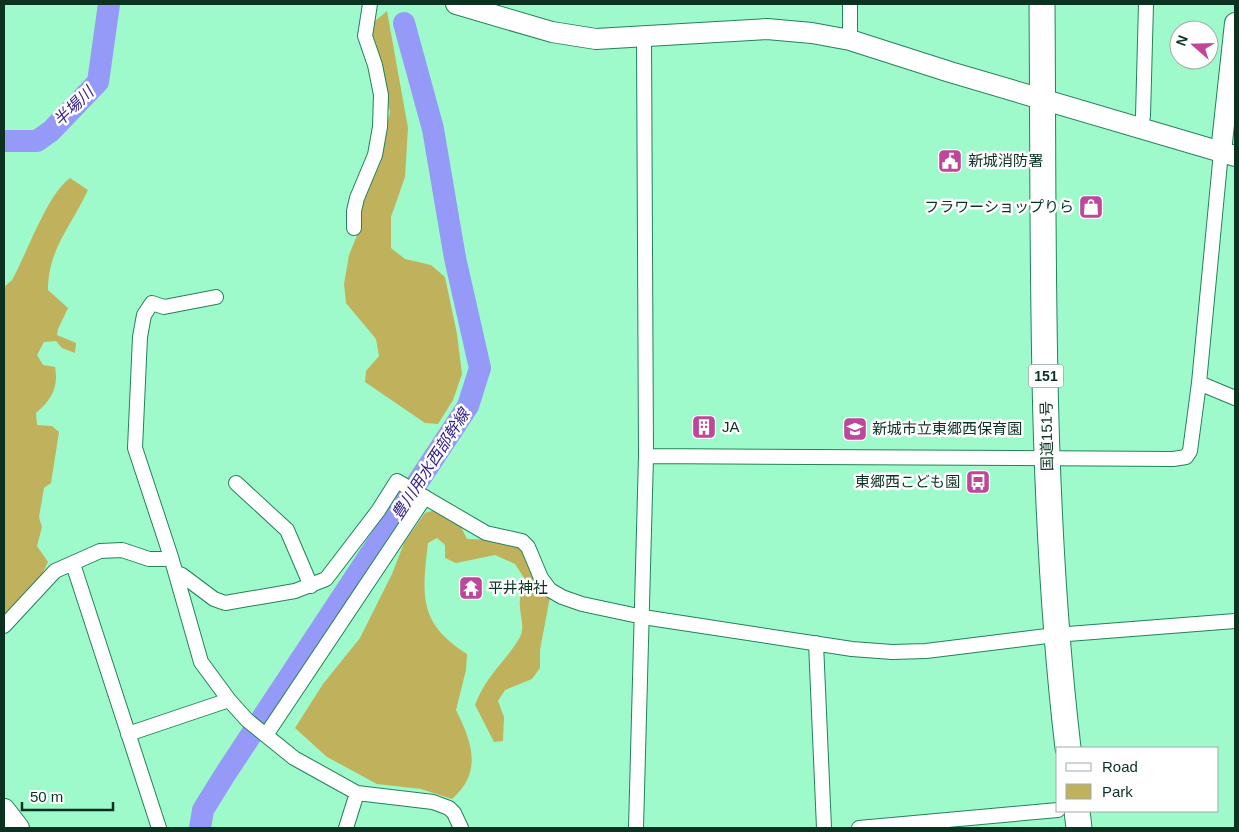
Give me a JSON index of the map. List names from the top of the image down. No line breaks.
{"streets":{"highway":["151","国道151号"]},"water":["半場川","豊川用水西部幹線"],"places":{"public building":["新城消防署"],"shop":["フラワーショップりら"],"building":["JA"],"school or university":["新城市立東郷西保育園"],"bus stop":["東郷西こども園"],"temple":["平井神社"]},"legend":["Road","Park"],"scale_bar":"50 m","north":"left"}
